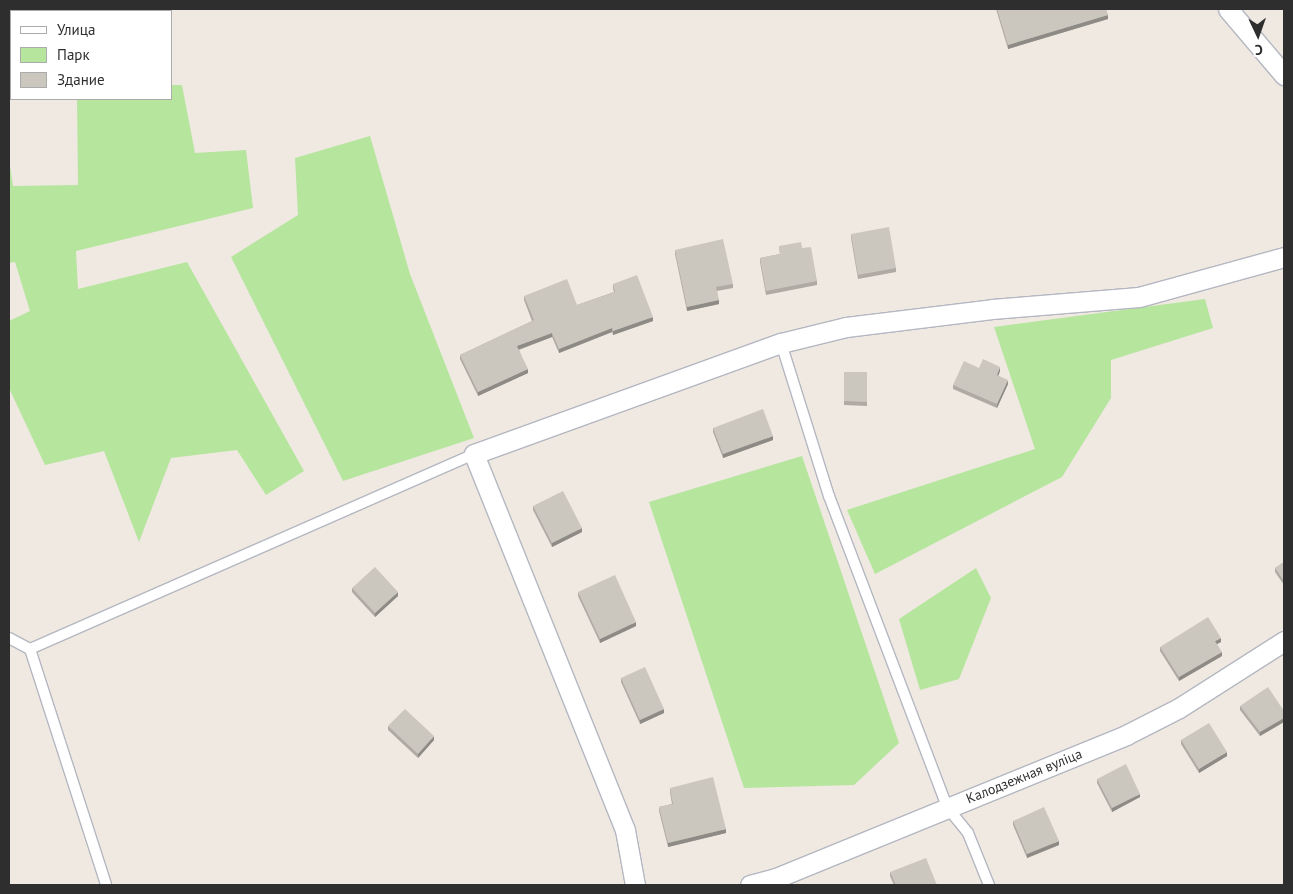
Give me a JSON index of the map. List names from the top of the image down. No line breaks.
{"streets":{"street":["Калодзежная вуліца"]},"legend":["Улица","Парк","Здание"],"north":"bottom"}
